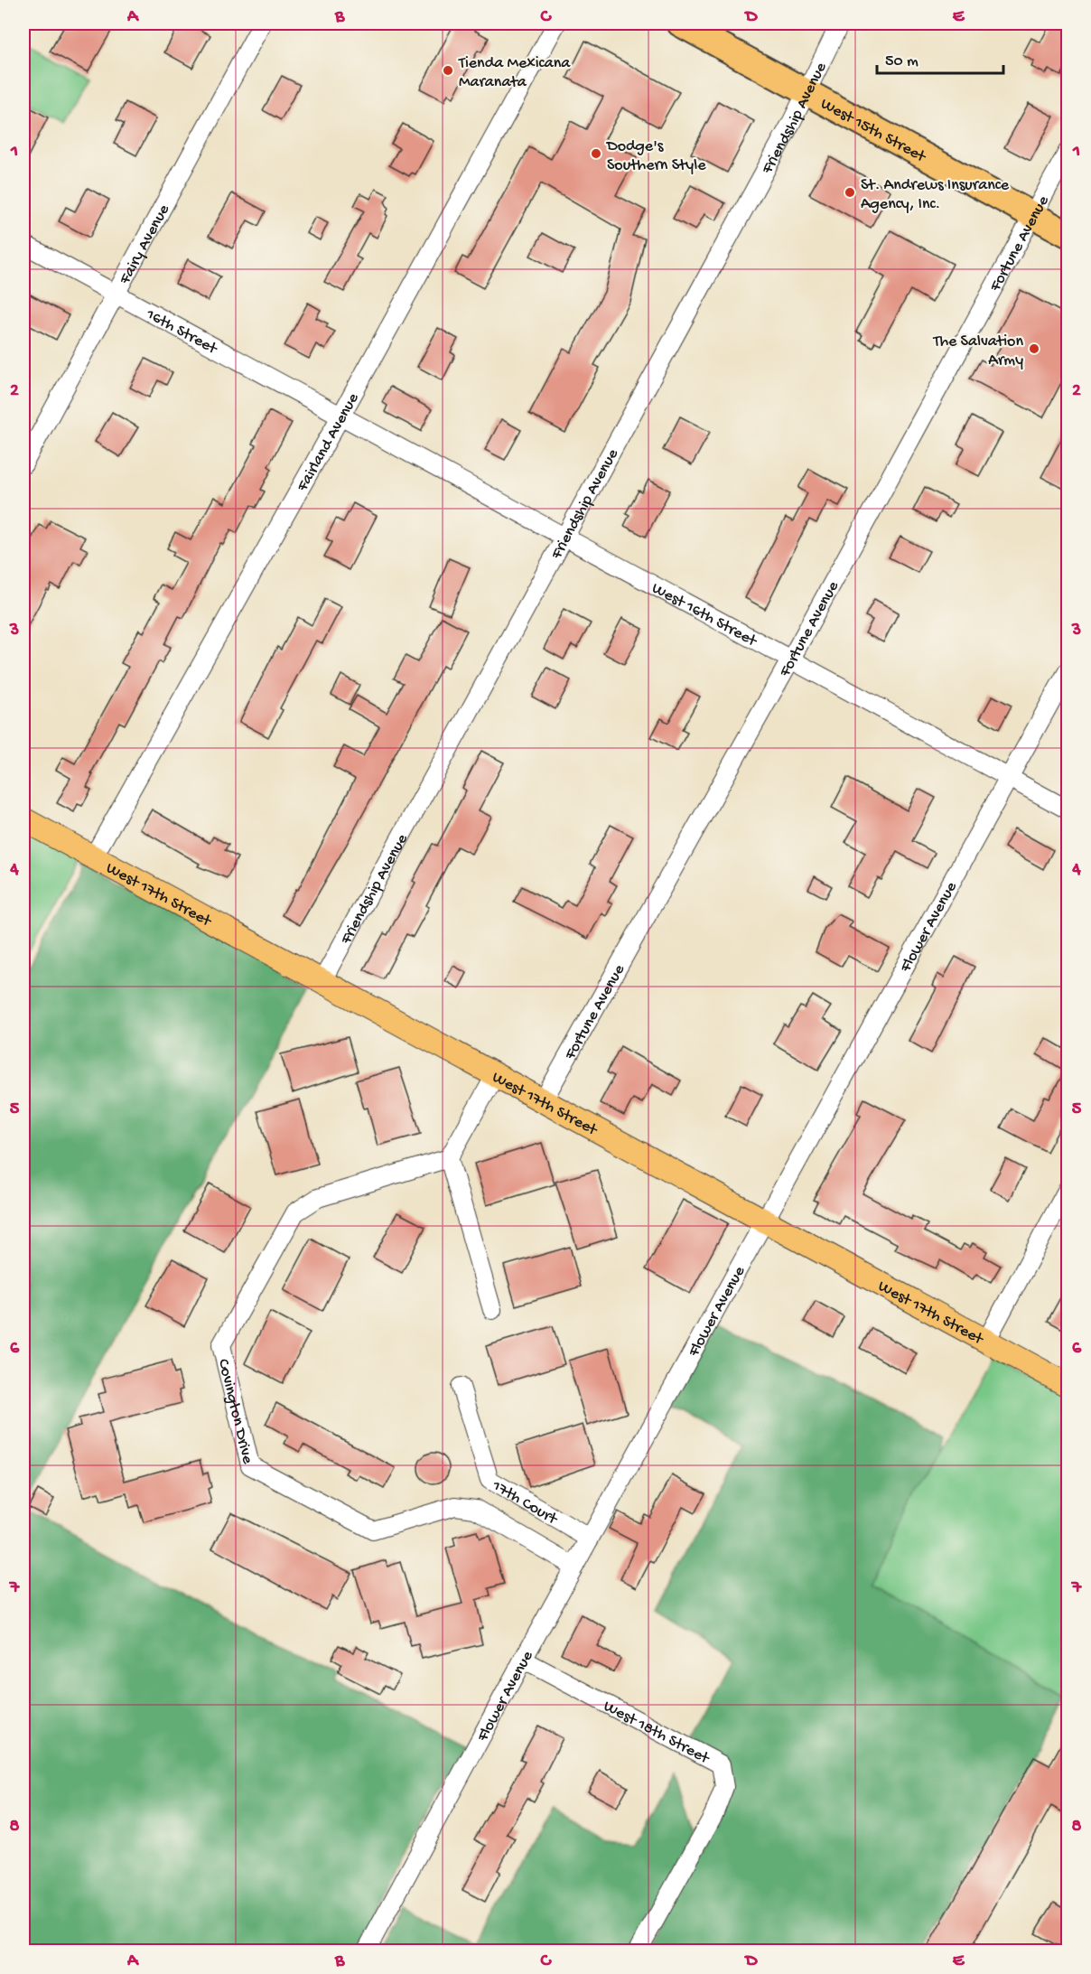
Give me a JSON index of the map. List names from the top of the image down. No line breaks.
{"streets":{"highway":["West 15th Street"],"main road":["West 17th Street"],"street":["Friendship Avenue","Fortune Avenue","Fairy Avenue","16th Street","Fairland Avenue","West 16th Street","Flower Avenue","Covington Drive","17th Court","West 18th Street"]},"crossings":[["Friendship Avenue","West 15th Street"],["Friendship Avenue","West 16th Street"],["Friendship Avenue","West 17th Street"],["West 15th Street","Fortune Avenue"],["Fortune Avenue","West 16th Street"],["Fortune Avenue","West 17th Street"],["Fairy Avenue","16th Street"],["16th Street","Fairland Avenue"],["16th Street","West 16th Street"],["Fairland Avenue","West 16th Street"],["Fairland Avenue","West 17th Street"],["West 16th Street","Flower Avenue"],["West 17th Street","Flower Avenue"],["Flower Avenue","Covington Drive"],["Flower Avenue","17th Court"],["Flower Avenue","West 18th Street"]],"places":["Tienda Mexicana Maranata","Dodge's Southern Style","St. Andrews Insurance Agency, Inc.","The Salvation Army"],"scale_bar":"50 m","grid":{"columns":["A","B","C","D","E"],"rows":["1","2","3","4","5","6","7","8"]}}
